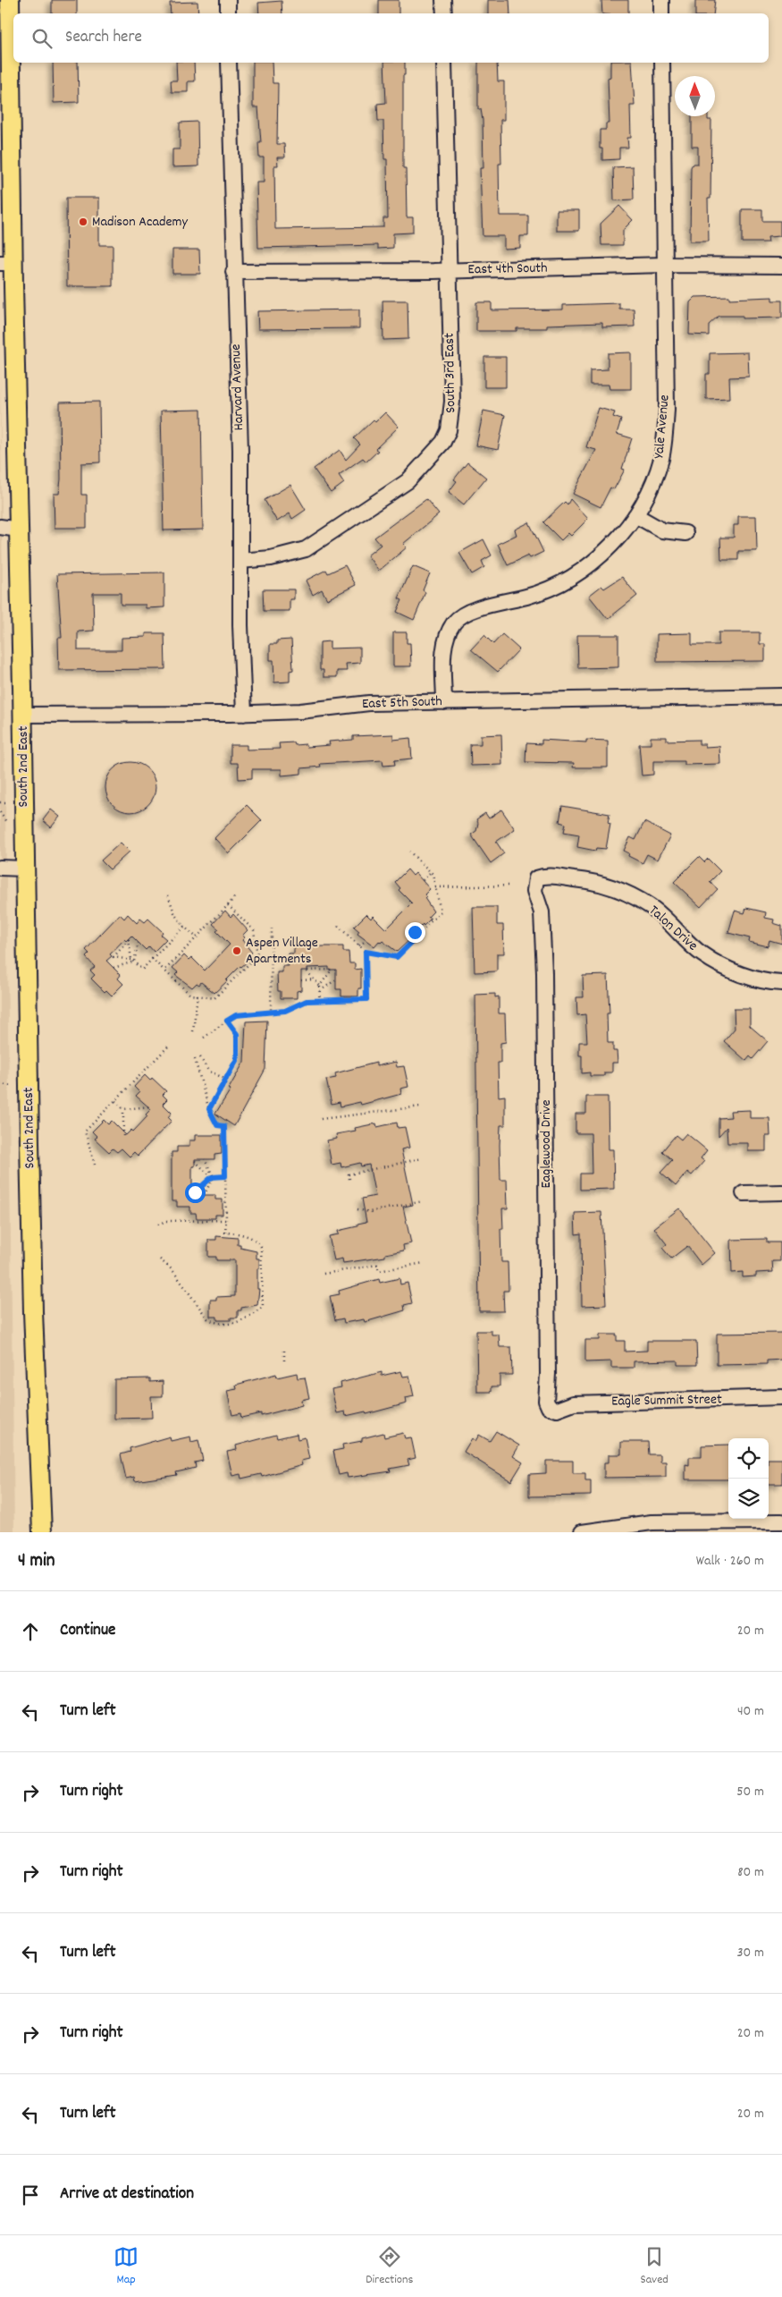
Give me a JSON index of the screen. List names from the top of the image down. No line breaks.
{"streets":{"main road":["South 2nd East"],"street":["East 4th South","South 3rd East","Harvard Avenue","Yale Avenue","East 5th South","Talon Drive","Eaglewood Drive","Eagle Summit Street"]},"crossings":[["East 4th South","South 3rd East"],["East 4th South","Harvard Avenue"],["East 4th South","Yale Avenue"],["South 3rd East","Harvard Avenue"],["Harvard Avenue","East 5th South"],["Yale Avenue","East 5th South"],["East 5th South","South 2nd East"],["Talon Drive","Eaglewood Drive"],["Eaglewood Drive","Eagle Summit Street"]],"places":["Madison Academy","Aspen Village Apartments"],"north":"top","page":{"search":"Search here","heading":["4 min","Walk · 260 m"],"list":[["Continue","20 m"],["Turn left","40 m"],["Turn right","50 m"],["Turn right","80 m"],["Turn left","30 m"],["Turn right","20 m"],["Turn left","20 m"],"Arrive at destination"],"nav":["Map","Directions","Saved"]}}
